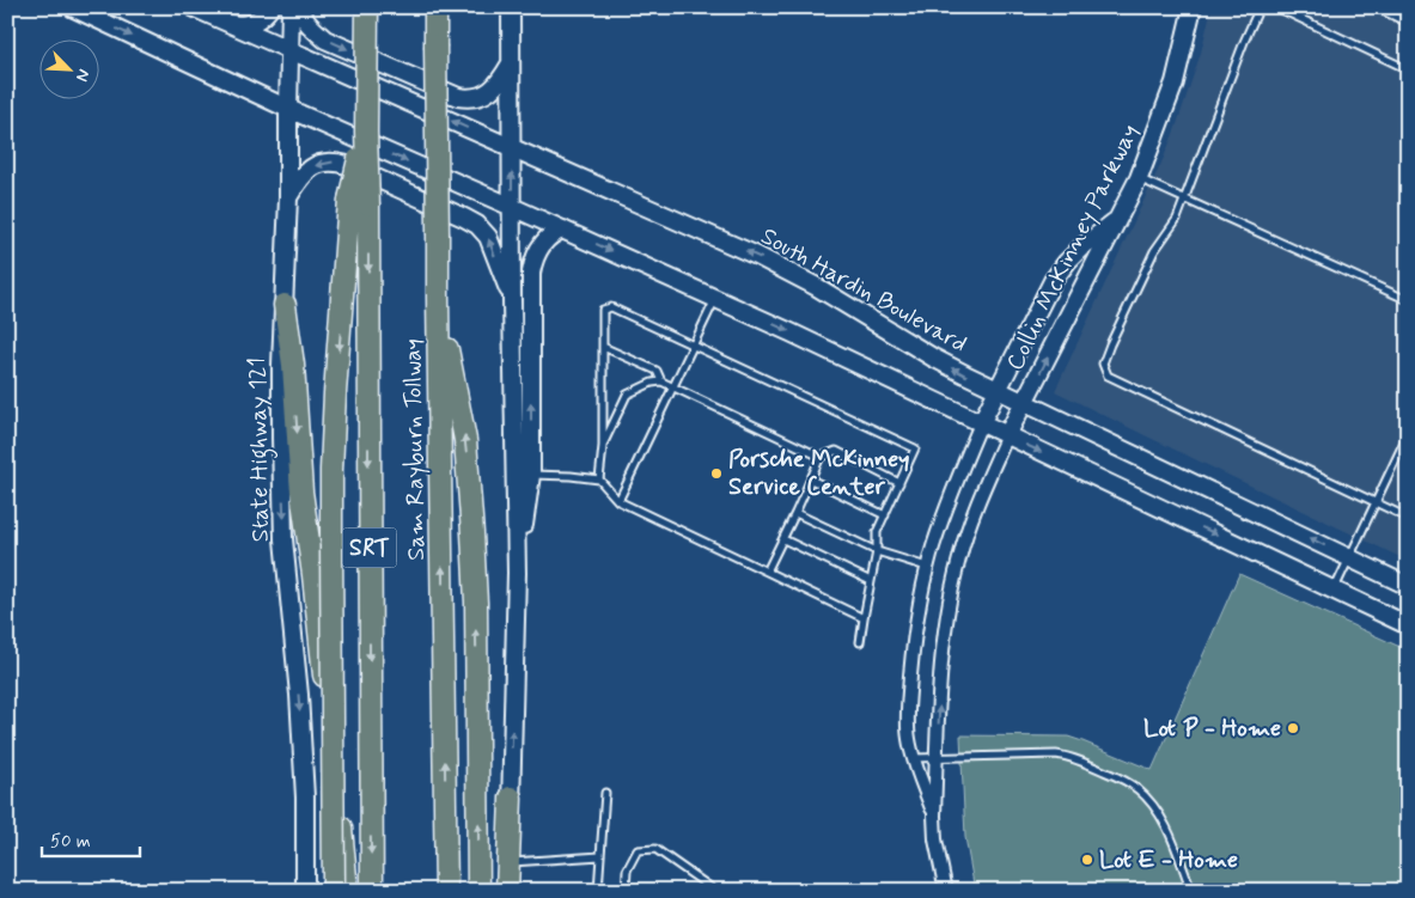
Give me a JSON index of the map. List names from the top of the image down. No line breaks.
{"streets":{"highway":["Sam Rayburn Tollway","SRT"],"main road":["Collin McKinney Parkway","South Hardin Boulevard","State Highway 121"]},"crossings":[["Collin McKinney Parkway","South Hardin Boulevard"],["South Hardin Boulevard","State Highway 121"]],"one_way":["State Highway 121"],"places":["Porsche McKinney Service Center","Lot P - Home","Lot E - Home"],"scale_bar":"50 m","north":"bottom right"}
